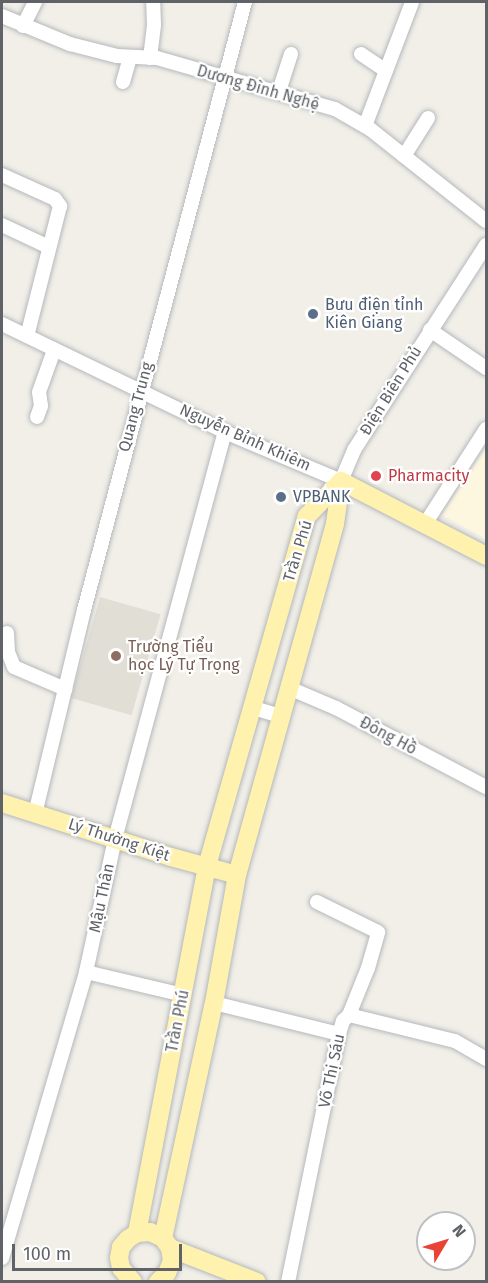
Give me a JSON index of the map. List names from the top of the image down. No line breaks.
{"streets":{"main road":["Nguyễn Bỉnh Khiêm","Trần Phú","Lý Thường Kiệt"],"street":["Dương Đình Nghệ","Điện Biên Phủ","Quang Trung","Đông Hồ","Mậu Thân","Võ Thị Sáu"]},"crossings":[["Dương Đình Nghệ","Quang Trung"],["Điện Biên Phủ","Nguyễn Bỉnh Khiêm"],["Điện Biên Phủ","Trần Phú"],["Quang Trung","Nguyễn Bỉnh Khiêm"],["Quang Trung","Lý Thường Kiệt"],["Nguyễn Bỉnh Khiêm","Trần Phú"],["Nguyễn Bỉnh Khiêm","Mậu Thân"],["Trần Phú","Đông Hồ"],["Trần Phú","Lý Thường Kiệt"],["Lý Thường Kiệt","Mậu Thân"]],"places":["Bưu điện tỉnh Kiên Giang","Pharmacity","VPBANK","Trường Tiểu học Lý Tự Trọng"],"scale_bar":"100 m","north":"top right"}
